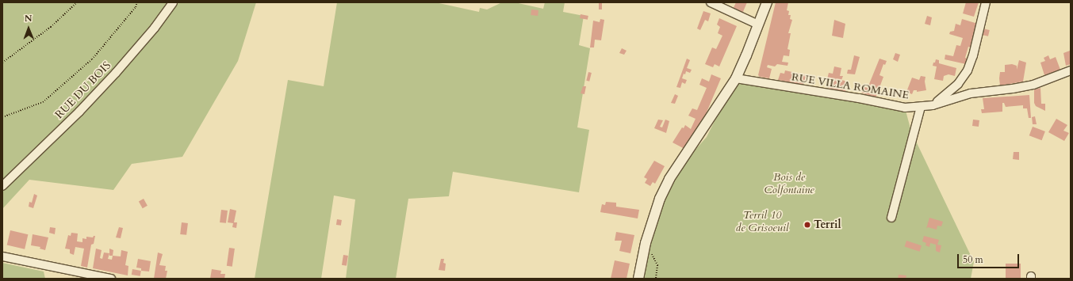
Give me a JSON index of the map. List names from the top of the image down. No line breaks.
{"streets":{"street":["RUE VILLA ROMAINE","RUE DU BOIS"]},"parks":["Bois de Colfontaine","Terril 10 de Grisoeuil"],"places":["Terril"],"scale_bar":"50 m","north":"top"}
